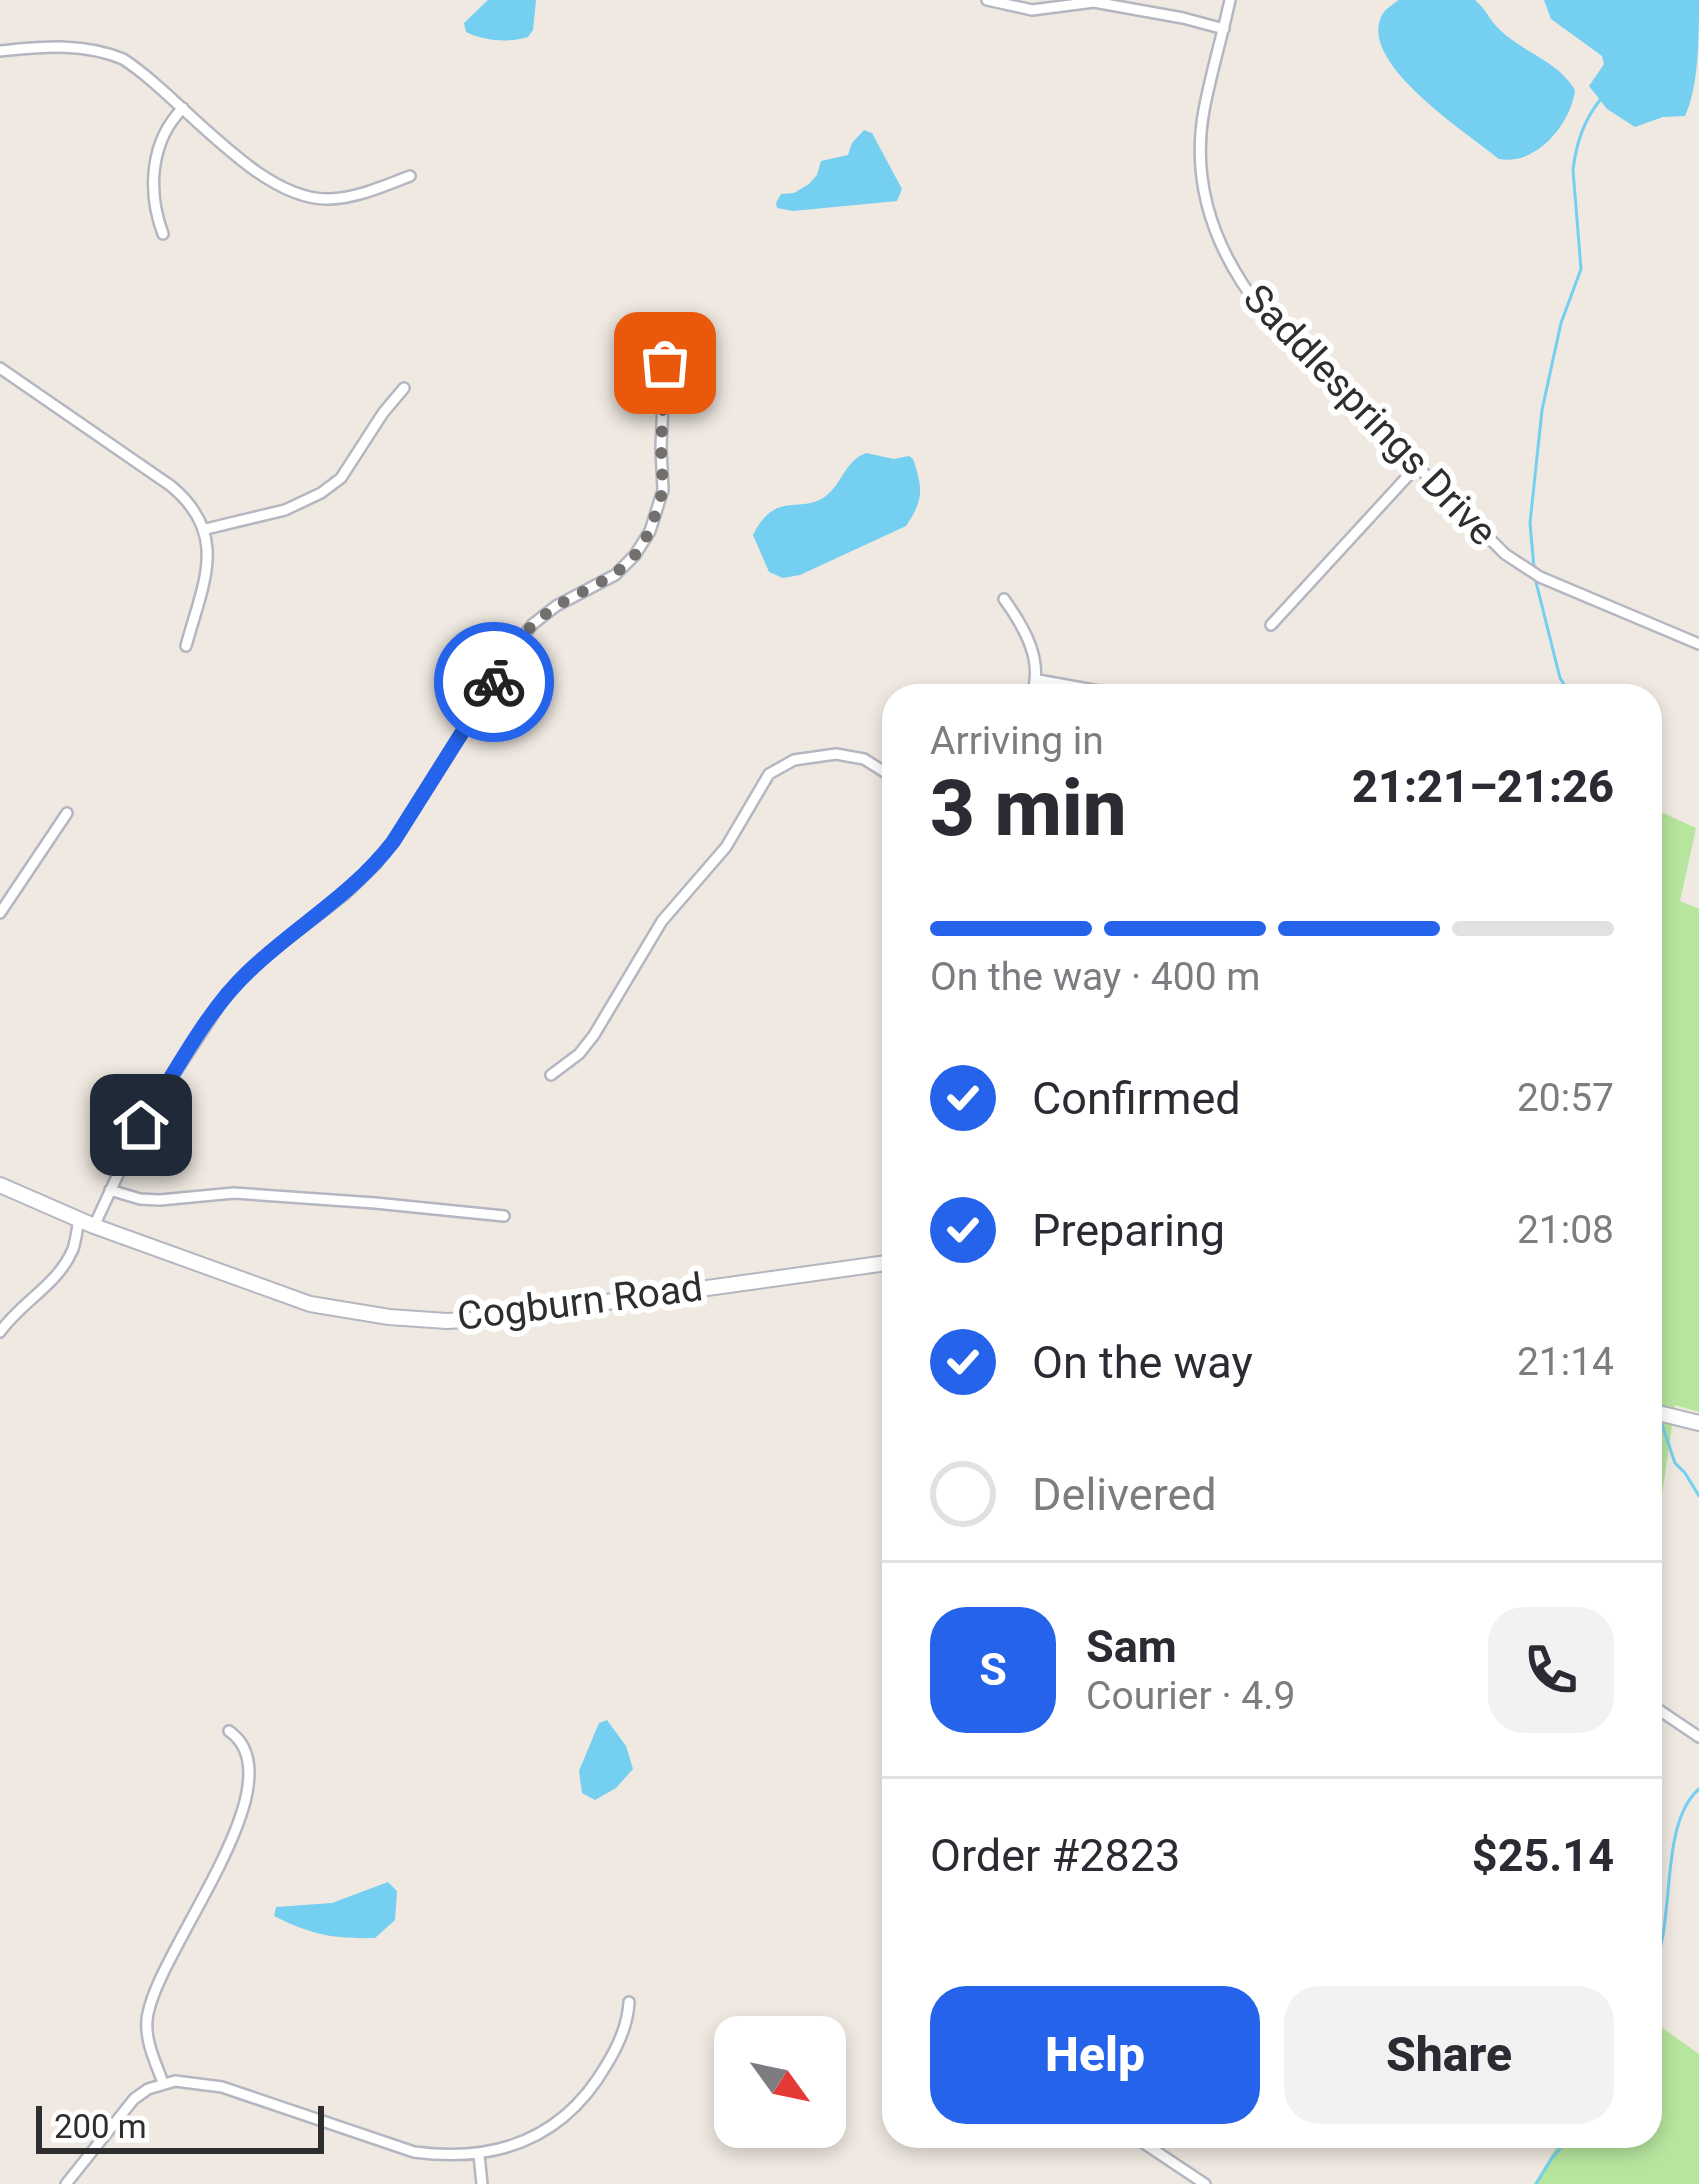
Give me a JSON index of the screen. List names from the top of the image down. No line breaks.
{"streets":{"street":["Saddlesprings Drive","Cogburn Road"]},"scale_bar":"200 m","north":"bottom right","page":{"heading":["3 min","Arriving in","21:21–21:26"],"panel":["Sam","Courier · 4.9","Order #2823","$25.14"],"bar":"On the way · 400 m","list":[["Confirmed","20:57"],["Preparing","21:08"],["On the way","21:14"],"Delivered"],"round":"S","buttons":["Help","Share"],"scale":"200 m"}}
